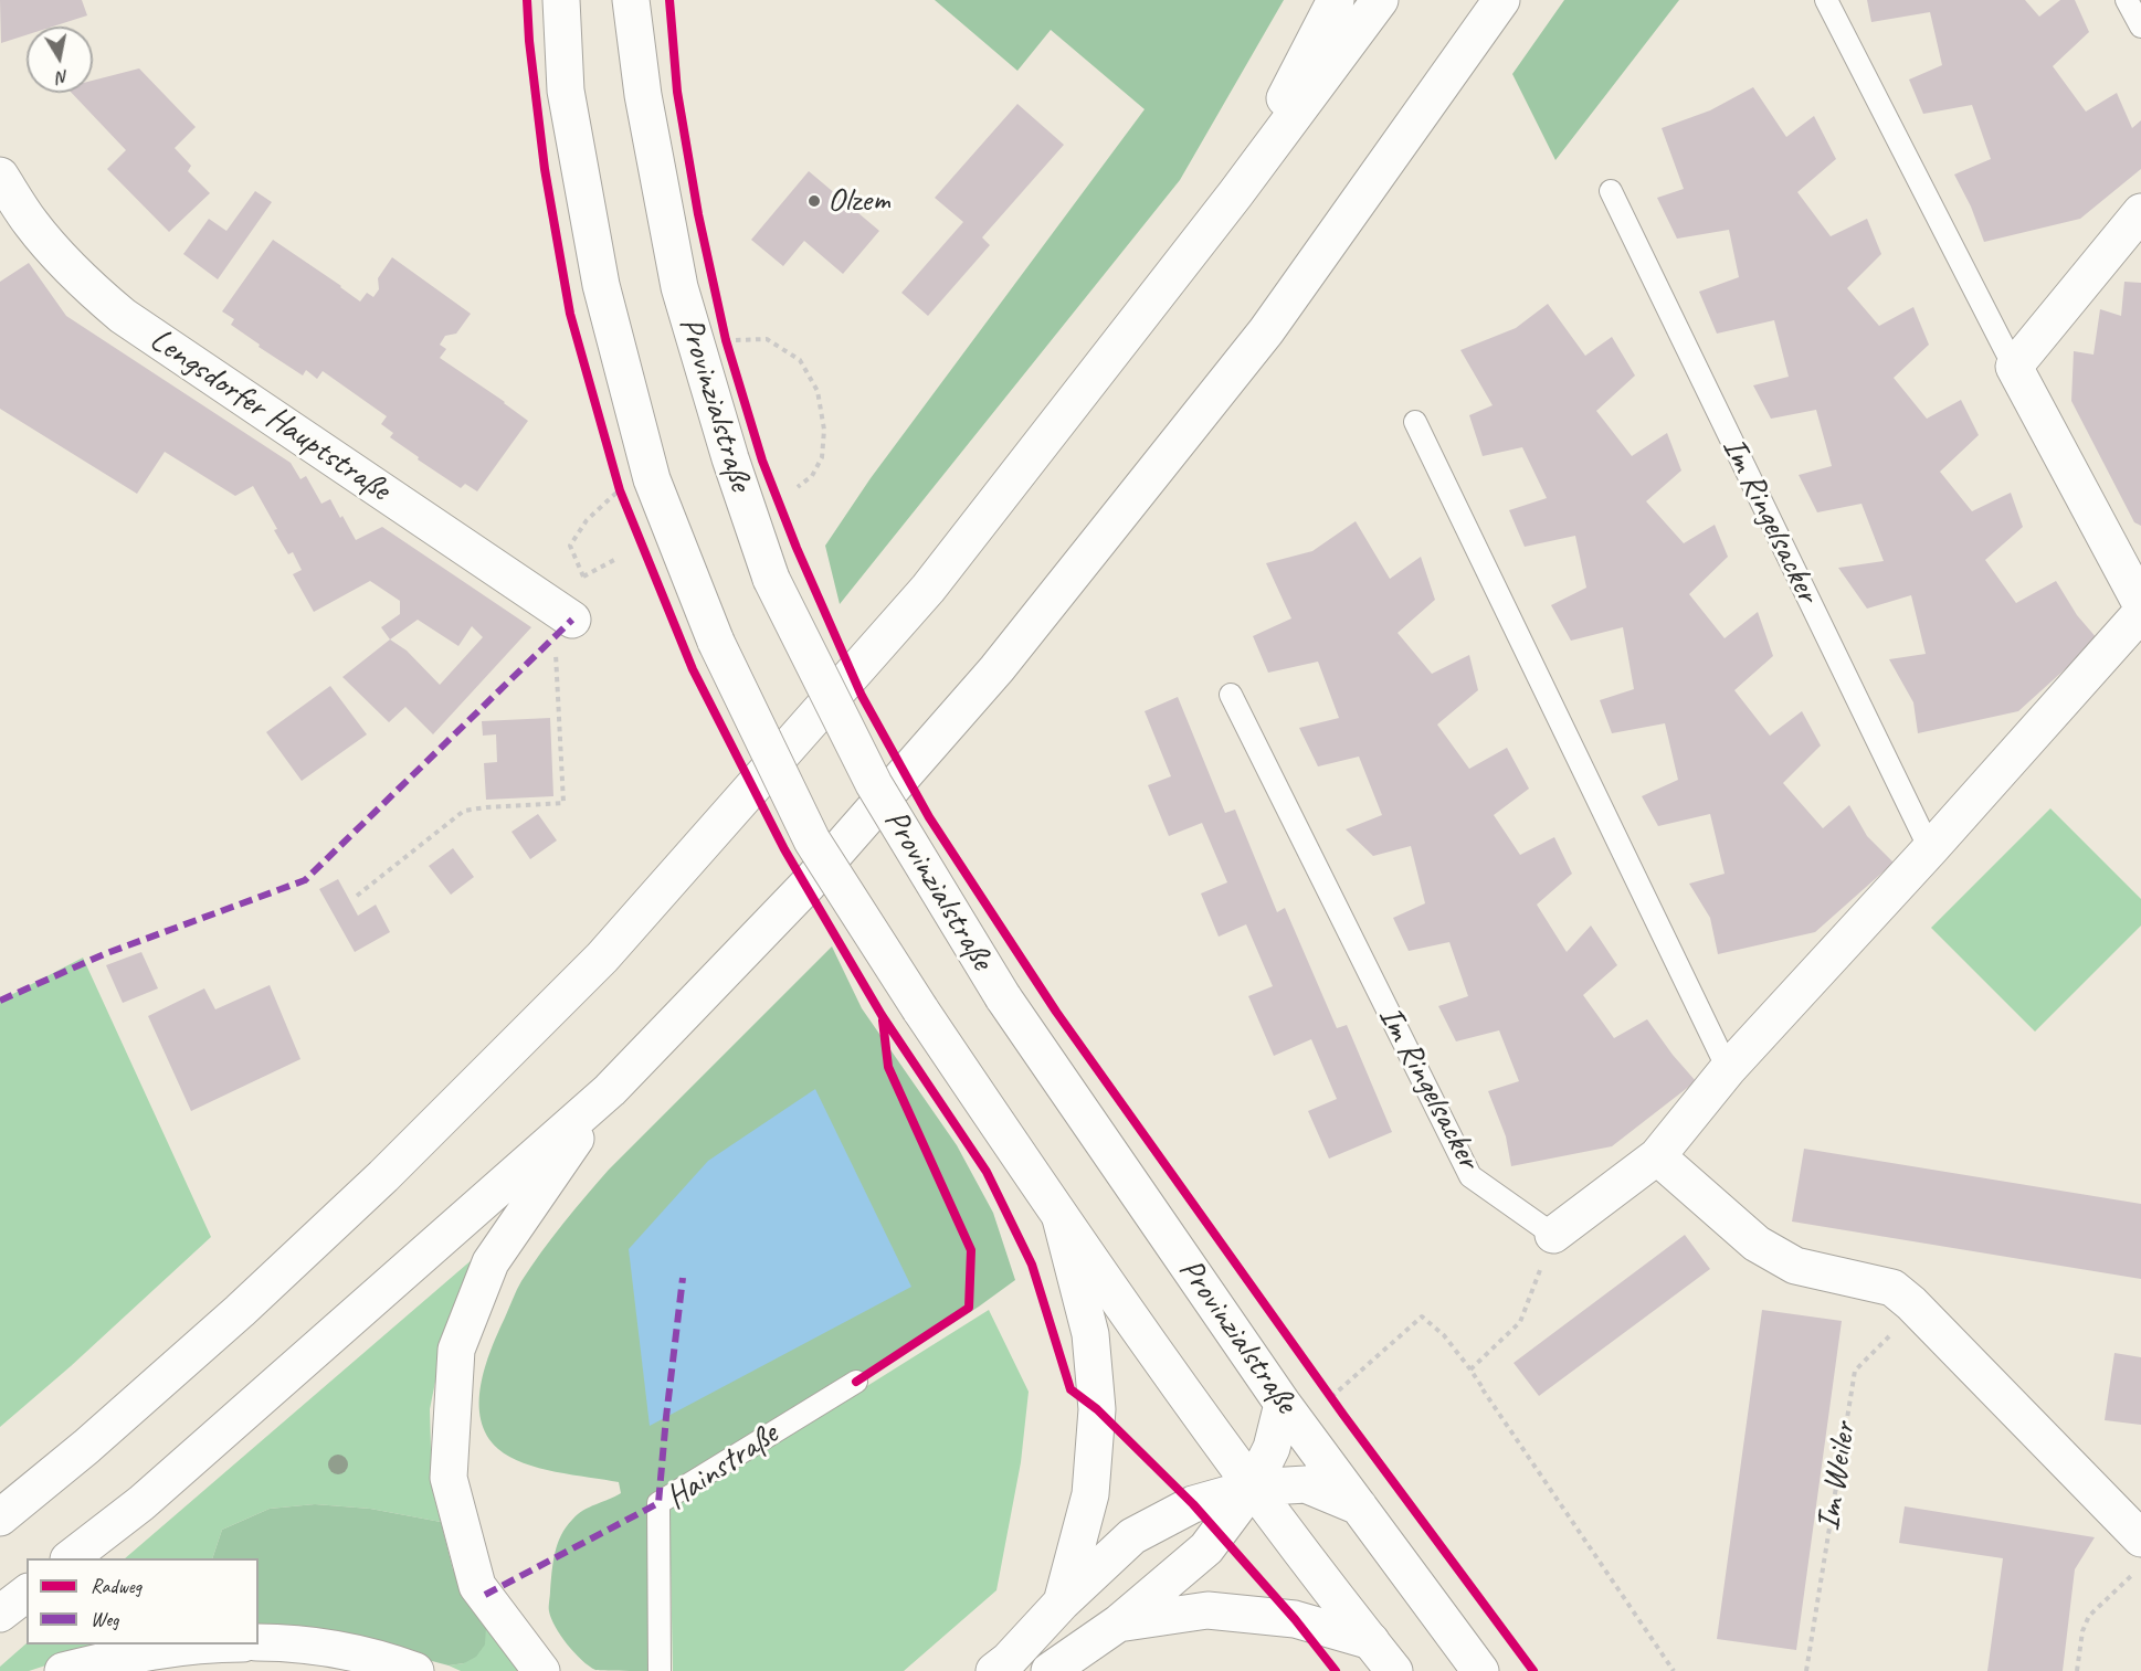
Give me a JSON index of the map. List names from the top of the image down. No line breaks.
{"streets":{"main road":["Provinzialstraße","Lengsdorfer Hauptstraße"],"lane":["Im Ringelsacker","Hainstraße"],"path":["Im Weiler"]},"places":["Olzem"],"legend":["Radweg","Weg"],"north":"bottom"}
